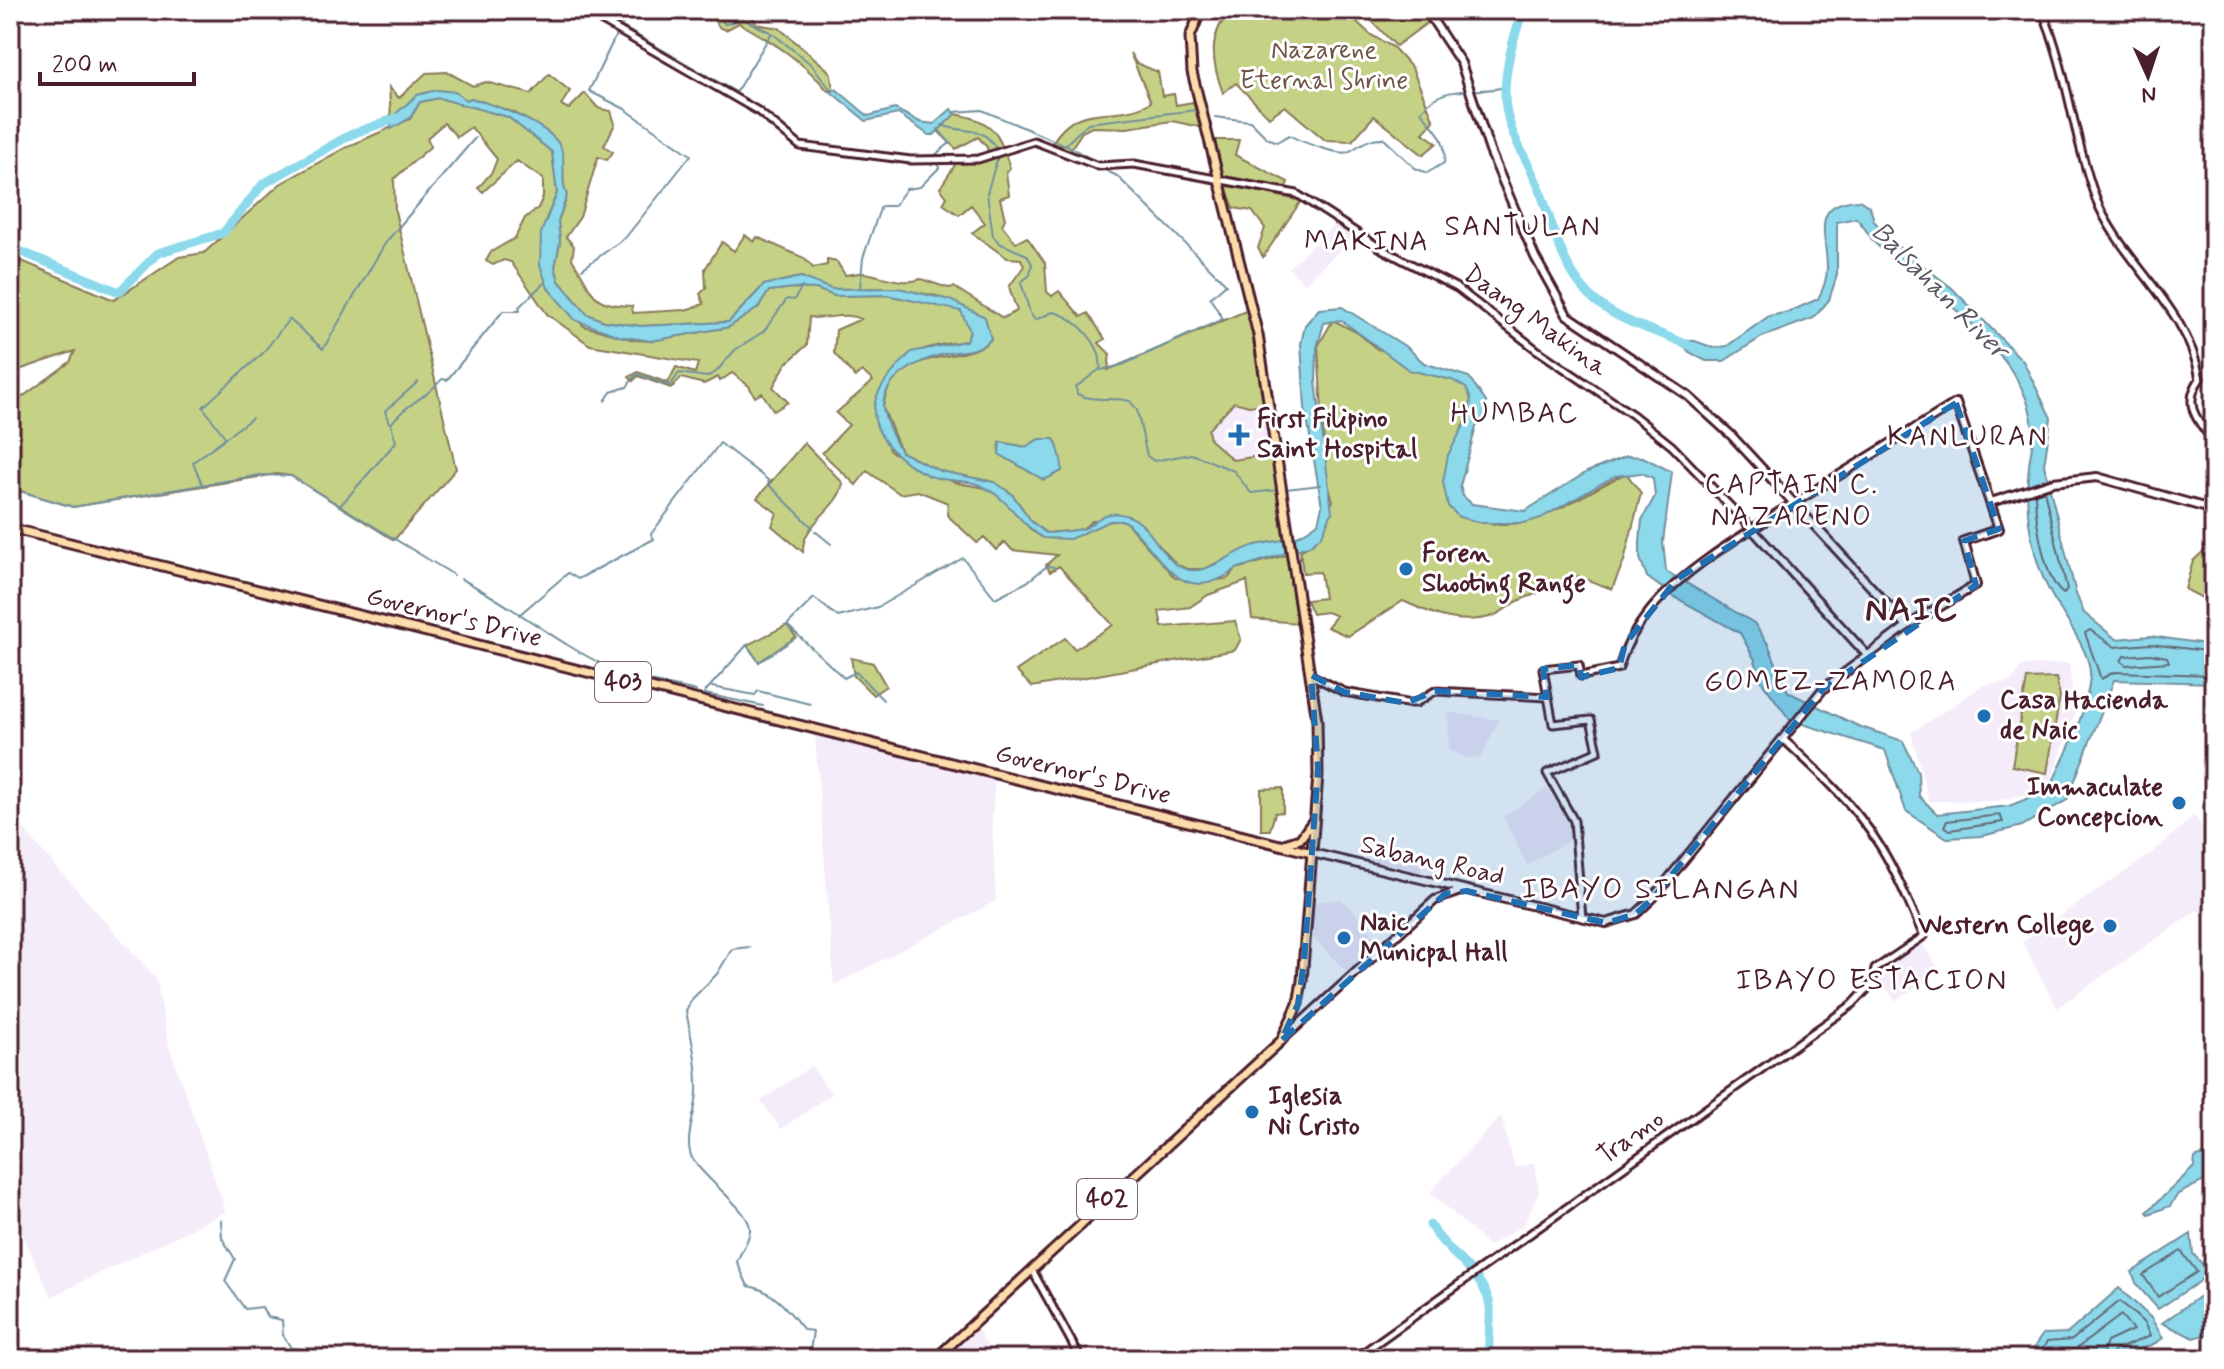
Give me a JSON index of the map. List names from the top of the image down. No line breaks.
{"streets":{"main road":["Governor's Drive","403","Sabang Road","402"],"street":["Daang Makina","Tramo"]},"crossings":[["Governor's Drive","Sabang Road"],["Sabang Road","Tramo"],["Sabang Road","402"]],"districts":["SANTULAN","MAKINA","HUMBAC","KANLURAN","CAPTAIN C. NAZARENO","NAIC","GOMEZ-ZAMORA","IBAYO SILANGAN","IBAYO ESTACION"],"water":["Balsahan River"],"parks":["Nazarene Eternal Shrine"],"places":{"health":["First Filipino Saint Hospital"],"other":["Foren Shooting Range","Casa Hacienda de Naic","Immaculate Concepcion","Western College","Naic Municpal Hall","Iglesia Ni Cristo"]},"scale_bar":"200 m","north":"bottom"}
